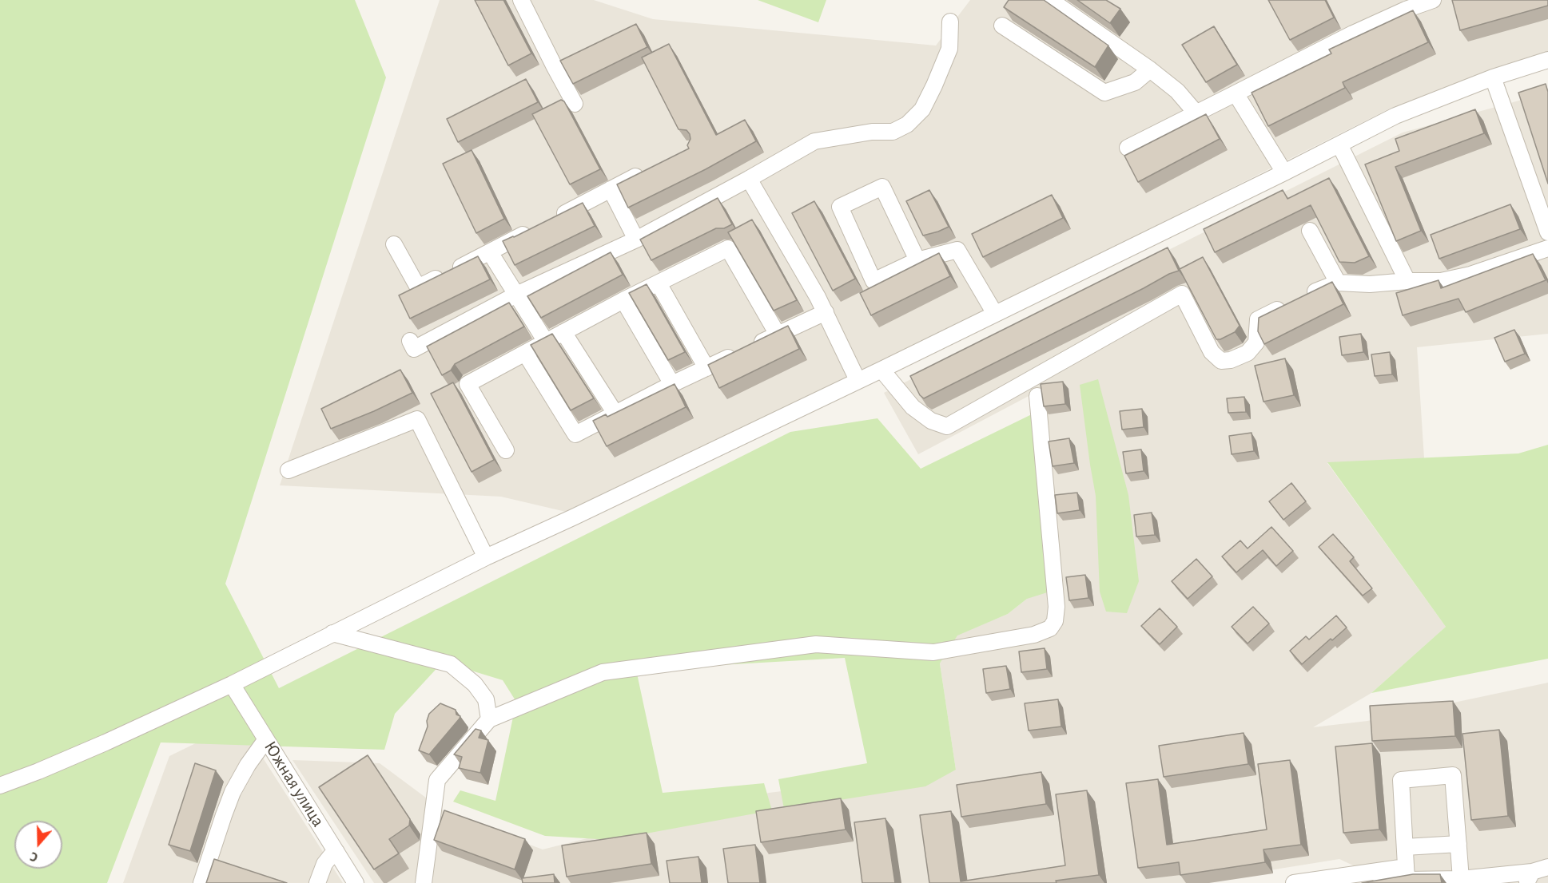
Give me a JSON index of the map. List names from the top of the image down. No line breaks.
{"streets":{"street":["Южная улица"]},"north":"bottom"}
